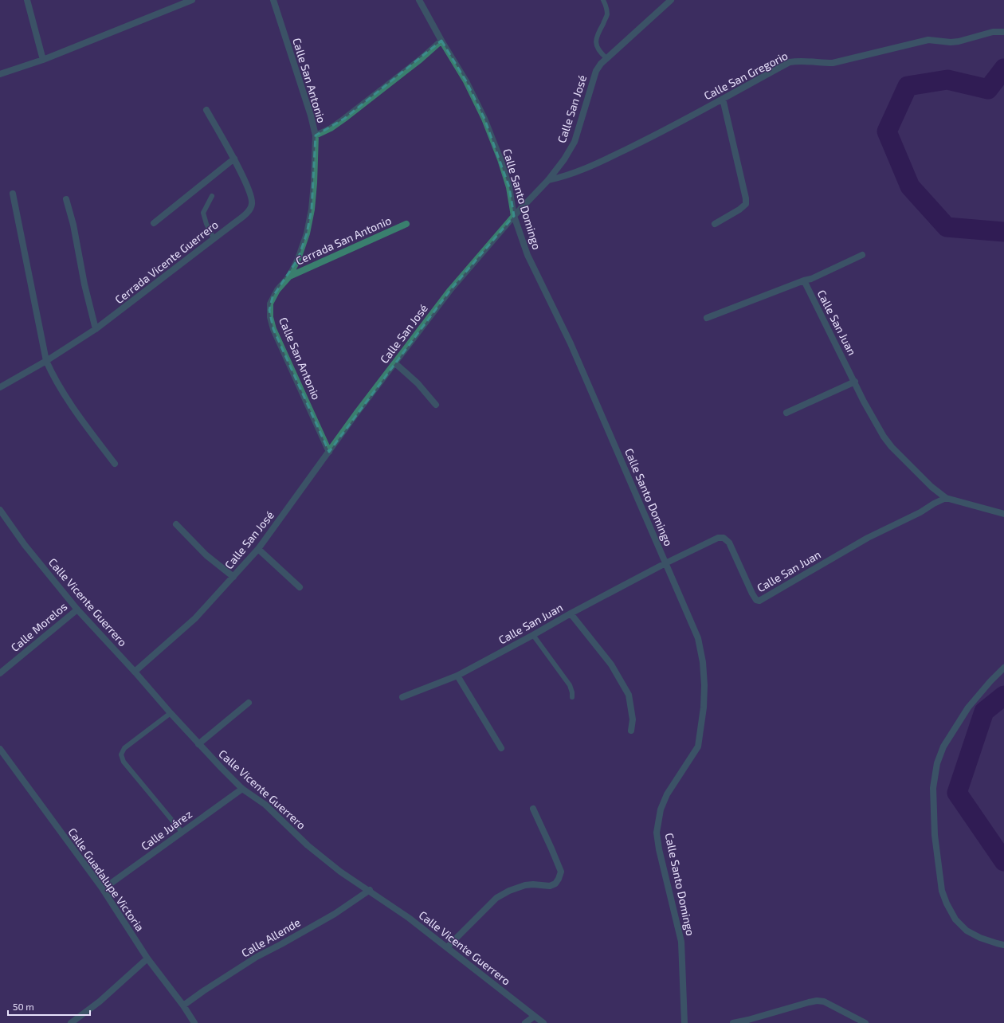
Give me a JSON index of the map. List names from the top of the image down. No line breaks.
{"streets":{"street":["Calle San Gregorio","Calle San Antonio","Calle San José","Calle Santo Domingo","Cerrada San Antonio","Cerrada Vicente Guerrero","Calle San Juan","Calle Vicente Guerrero","Calle Morelos","Calle Juárez","Calle Guadalupe Victoria","Calle Allende"]},"crossings":[["Calle San Gregorio","Calle San José"],["Calle San Antonio","Calle San José"],["Calle San Antonio","Cerrada San Antonio"],["Calle San José","Calle Santo Domingo"],["Calle San José","Calle Vicente Guerrero"],["Calle Santo Domingo","Calle San Juan"],["Calle Vicente Guerrero","Calle Morelos"],["Calle Vicente Guerrero","Calle Juárez"],["Calle Vicente Guerrero","Calle Allende"],["Calle Juárez","Calle Guadalupe Victoria"],["Calle Guadalupe Victoria","Calle Allende"]],"scale_bar":"50 m"}
